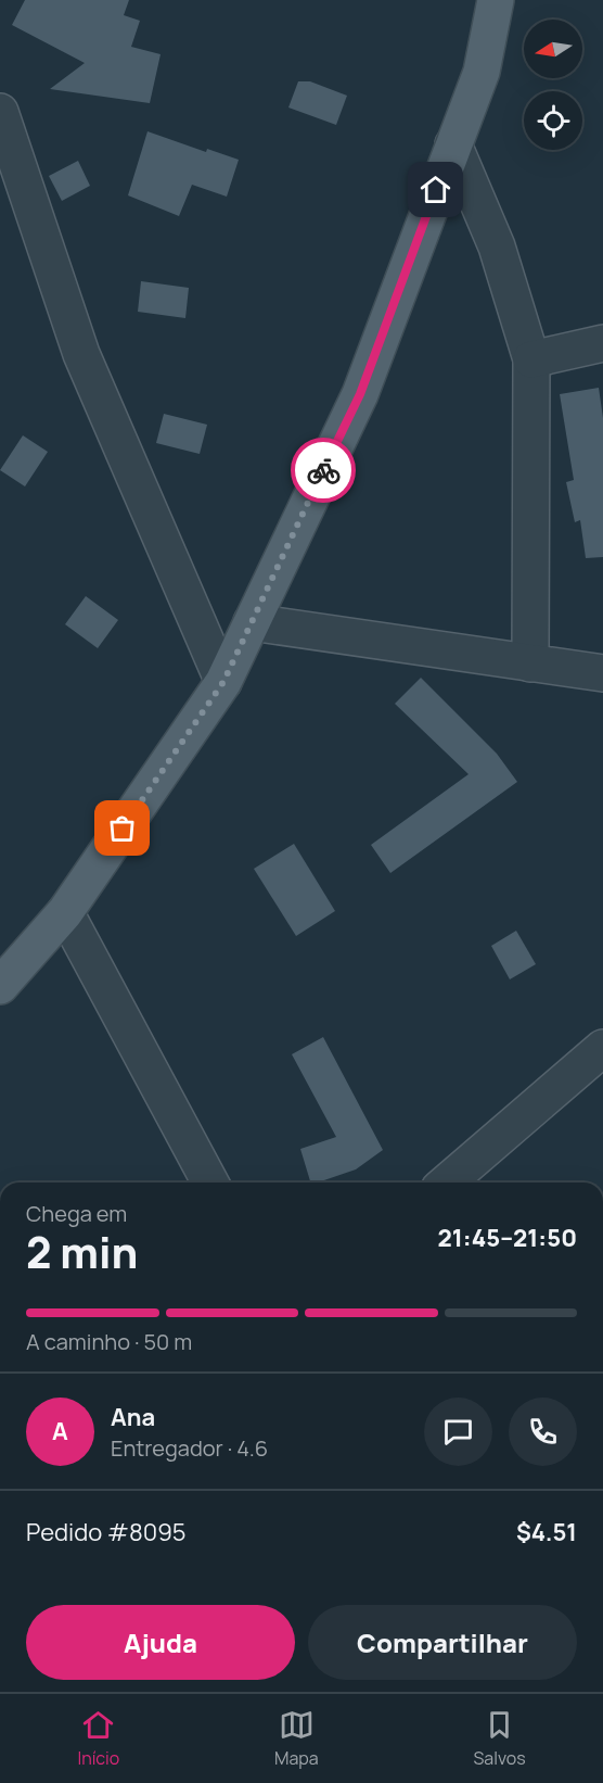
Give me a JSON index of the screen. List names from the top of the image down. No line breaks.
{"north":"left","page":{"heading":["2 min","Chega em","21:45–21:50"],"panel":["Ana","Entregador · 4.6","Pedido #8095","$4.51"],"bar":"A caminho · 50 m","round":"A","buttons":["Ajuda","Compartilhar"],"tabs":["Início","Mapa","Salvos"]}}
